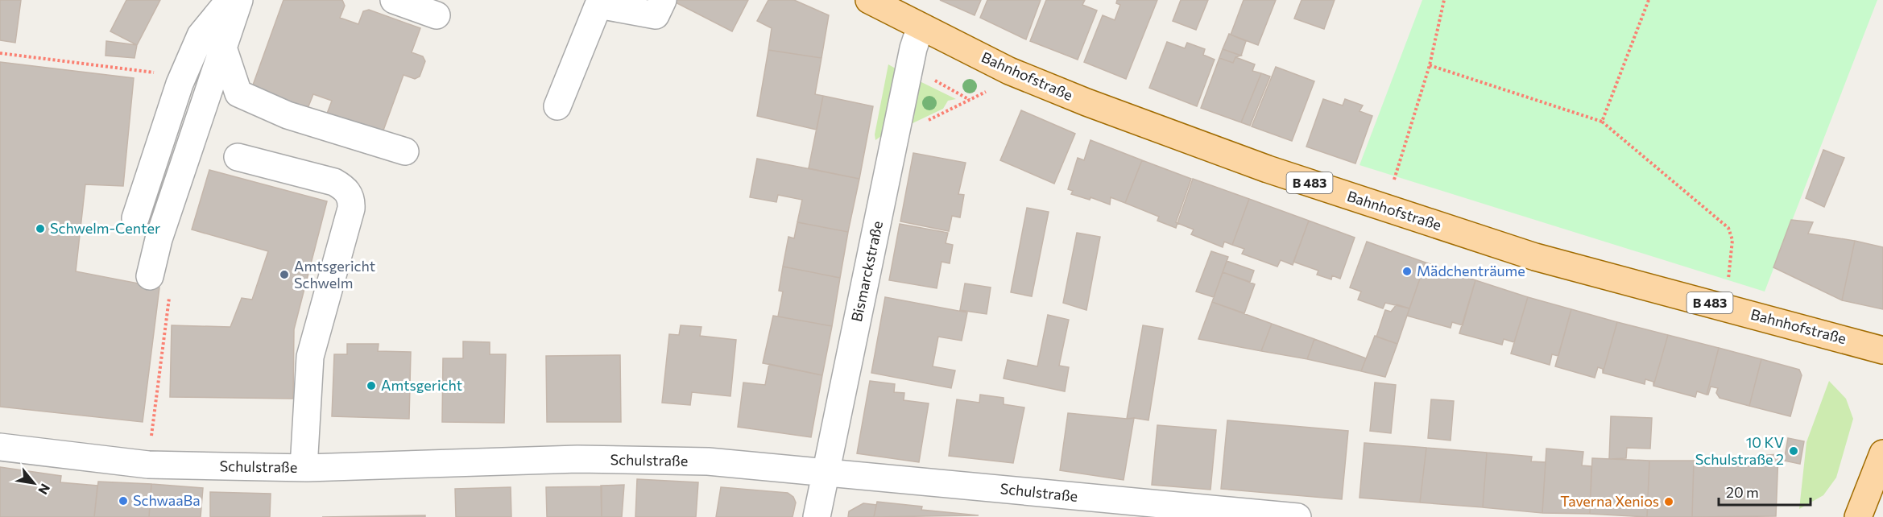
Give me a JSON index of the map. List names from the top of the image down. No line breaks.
{"streets":{"main road":["Bahnhofstraße","B 483"],"street":["Bismarckstraße","Schulstraße"]},"crossings":[["Bahnhofstraße","Bismarckstraße"],["Bismarckstraße","Schulstraße"]],"places":["Schwelm-Center","Mädchenträume","Amtsgericht Schwelm","Amtsgericht","10 KV Schulstraße 2","SchwaaBa","Taverna Xenios"],"scale_bar":"20 m","north":"bottom right"}
